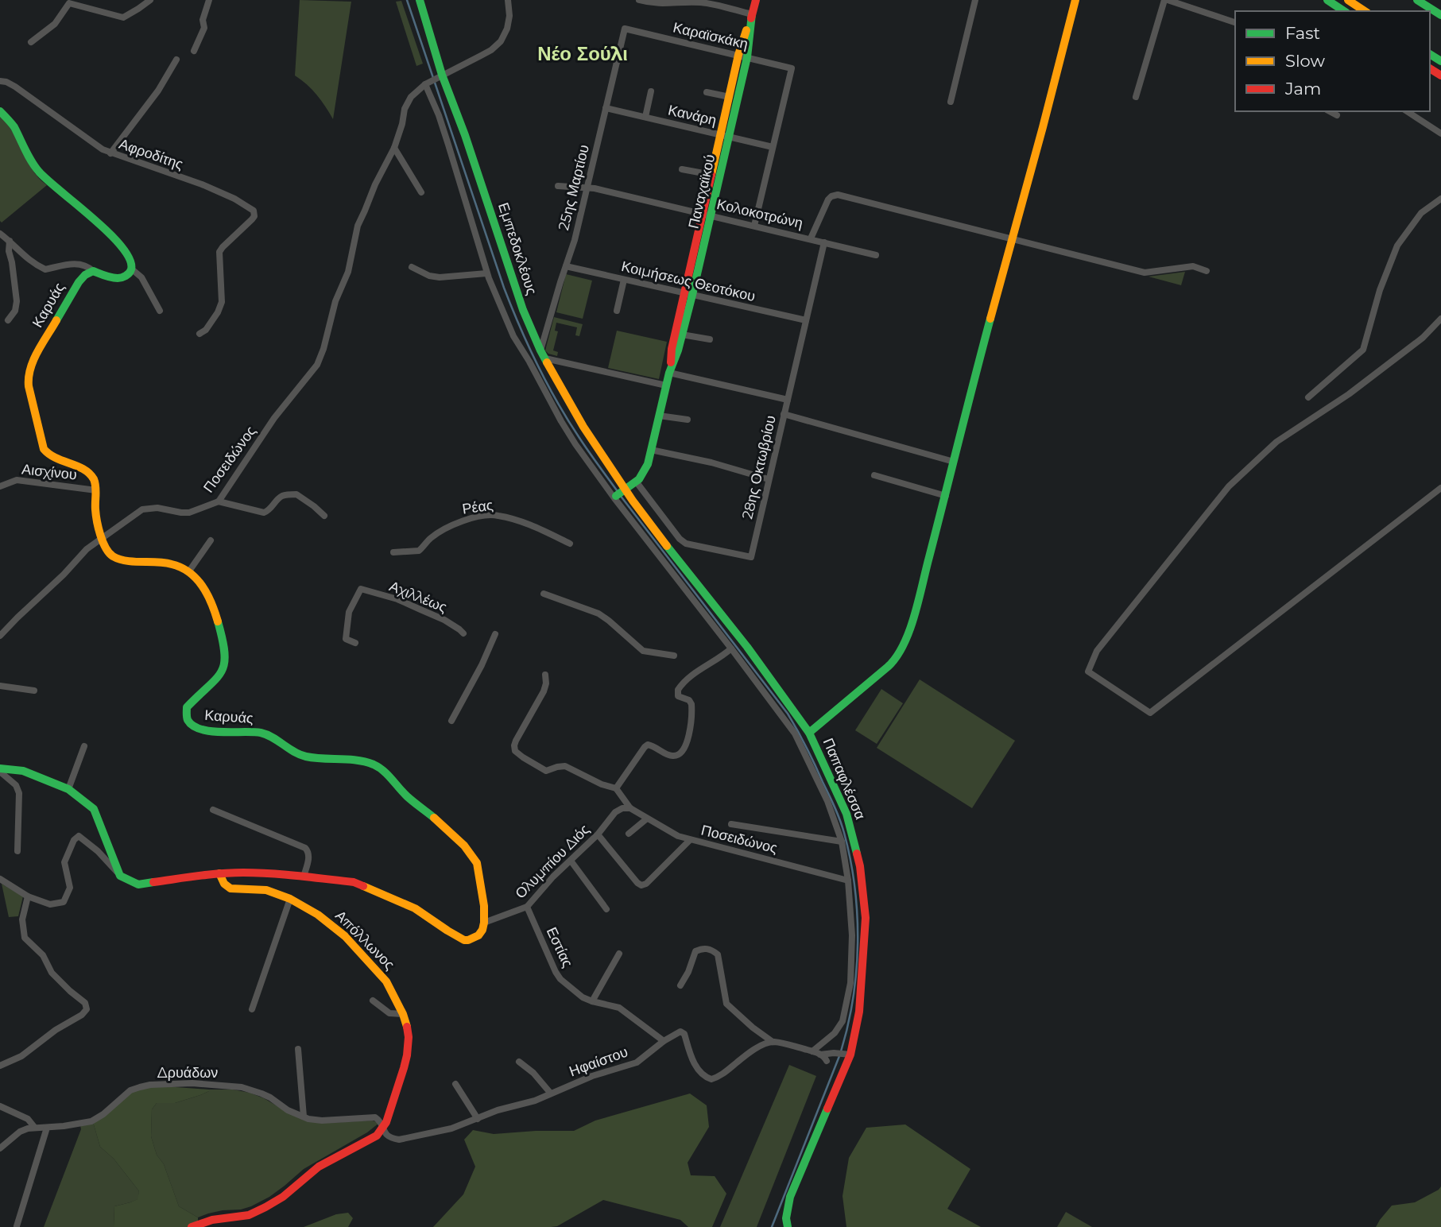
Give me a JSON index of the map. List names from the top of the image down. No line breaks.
{"streets":{"main road":["Παναχαϊκού","Εμπεδοκλέους","Καρυάς","Παπαφλέσσα","Απόλλωνος"],"street":["Καραϊσκάκη","Κανάρη","Αφροδίτης","25ης Μαρτίου","Κολοκοτρώνη","Κοιμήσεως Θεοτόκου","Ποσειδώνος","28ης Οκτωβρίου","Αισχίνου","Ρέας","Αχιλλέως","Ολυμπίου Διός","Εστίας","Ηφαίστου","Δρυάδων"]},"crossings":[["Καραϊσκάκη","Κανάρη"],["Καραϊσκάκη","25ης Μαρτίου"],["Καραϊσκάκη","Παναχαϊκού"],["Κανάρη","25ης Μαρτίου"],["Κανάρη","Παναχαϊκού"],["25ης Μαρτίου","Κολοκοτρώνη"],["25ης Μαρτίου","Εμπεδοκλέους"],["25ης Μαρτίου","Κοιμήσεως Θεοτόκου"],["Παναχαϊκού","Κολοκοτρώνη"],["Παναχαϊκού","Κοιμήσεως Θεοτόκου"],["Παναχαϊκού","28ης Οκτωβρίου"],["Κολοκοτρώνη","28ης Οκτωβρίου"],["Εμπεδοκλέους","Ποσειδώνος"],["Εμπεδοκλέους","Παπαφλέσσα"],["Κοιμήσεως Θεοτόκου","28ης Οκτωβρίου"],["Καρυάς","Ποσειδώνος"],["Καρυάς","Αισχίνου"],["Καρυάς","Ολυμπίου Διός"],["Ποσειδώνος","Ολυμπίου Διός"],["Ολυμπίου Διός","Εστίας"],["Απόλλωνος","Ηφαίστου"],["Απόλλωνος","Δρυάδων"],["Εστίας","Ηφαίστου"],["Ηφαίστου","Δρυάδων"]],"districts":["Νέο Σούλι"],"legend":["Fast","Slow","Jam"]}
